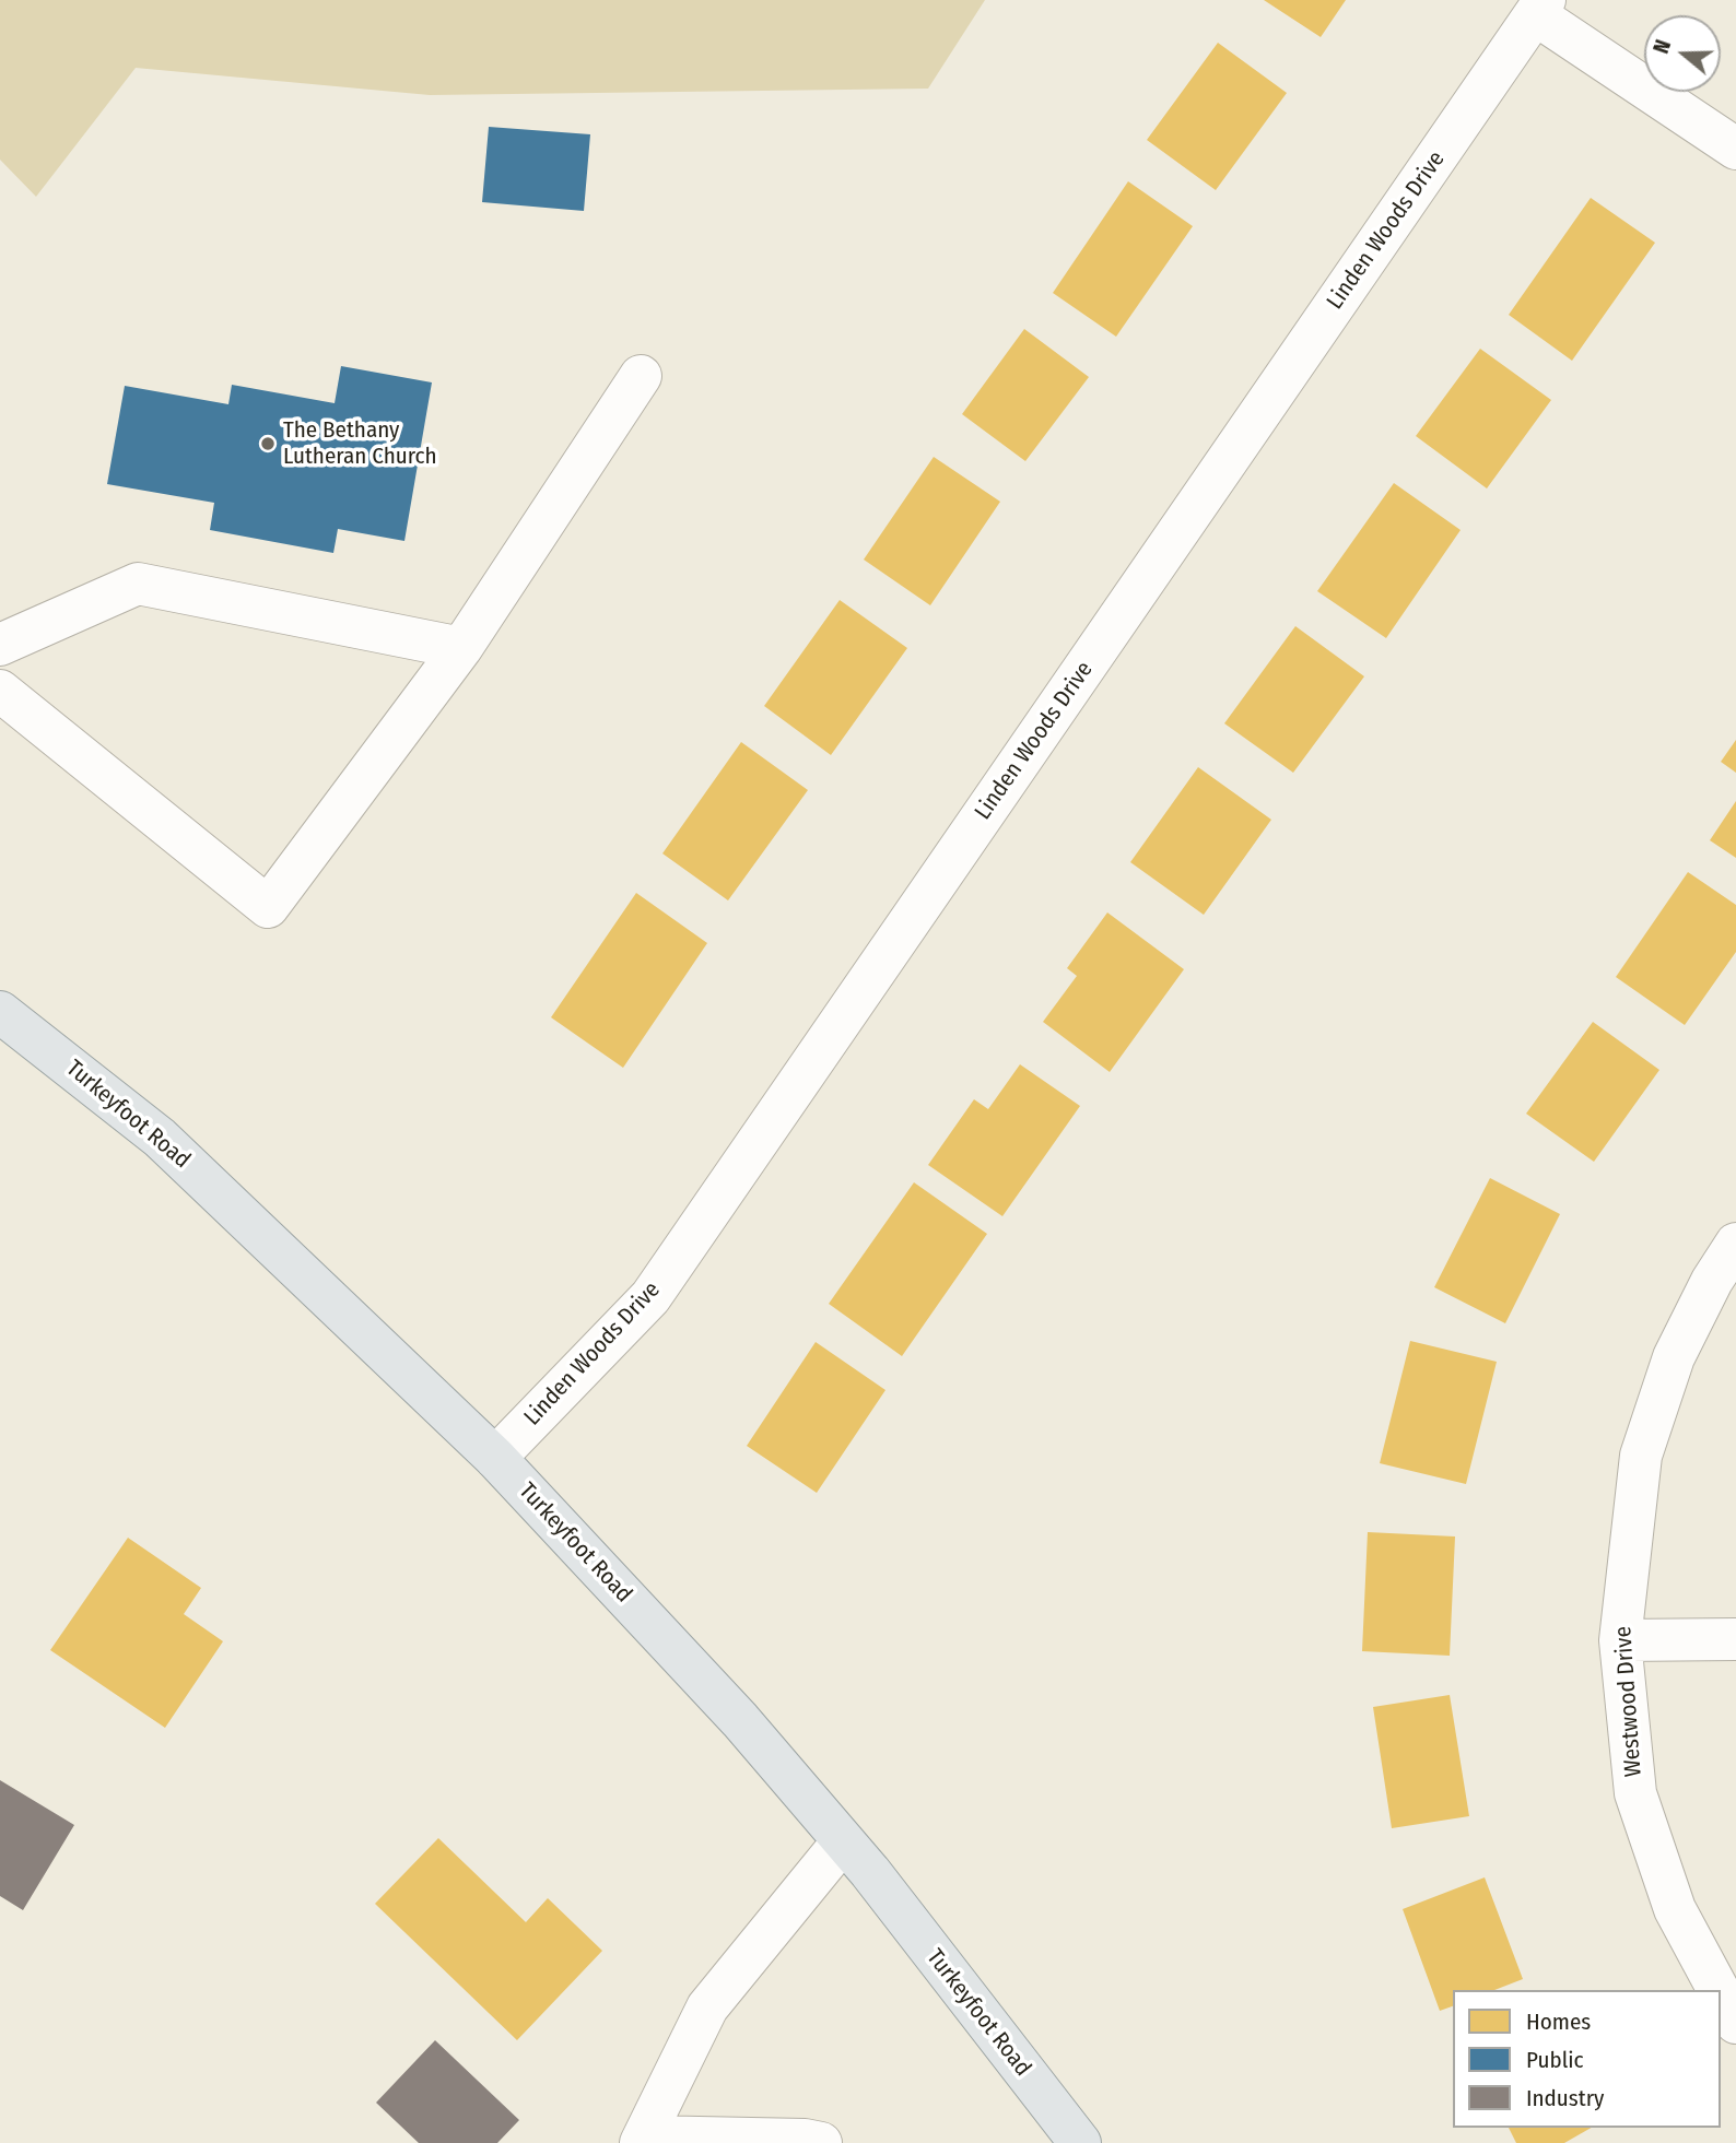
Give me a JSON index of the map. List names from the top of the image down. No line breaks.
{"streets":{"main road":["Turkeyfoot Road"],"street":["Linden Woods Drive","Westwood Drive"]},"crossings":[["Linden Woods Drive","Turkeyfoot Road"]],"places":["The Bethany Lutheran Church"],"legend":["Homes","Public","Industry"],"north":"left"}
